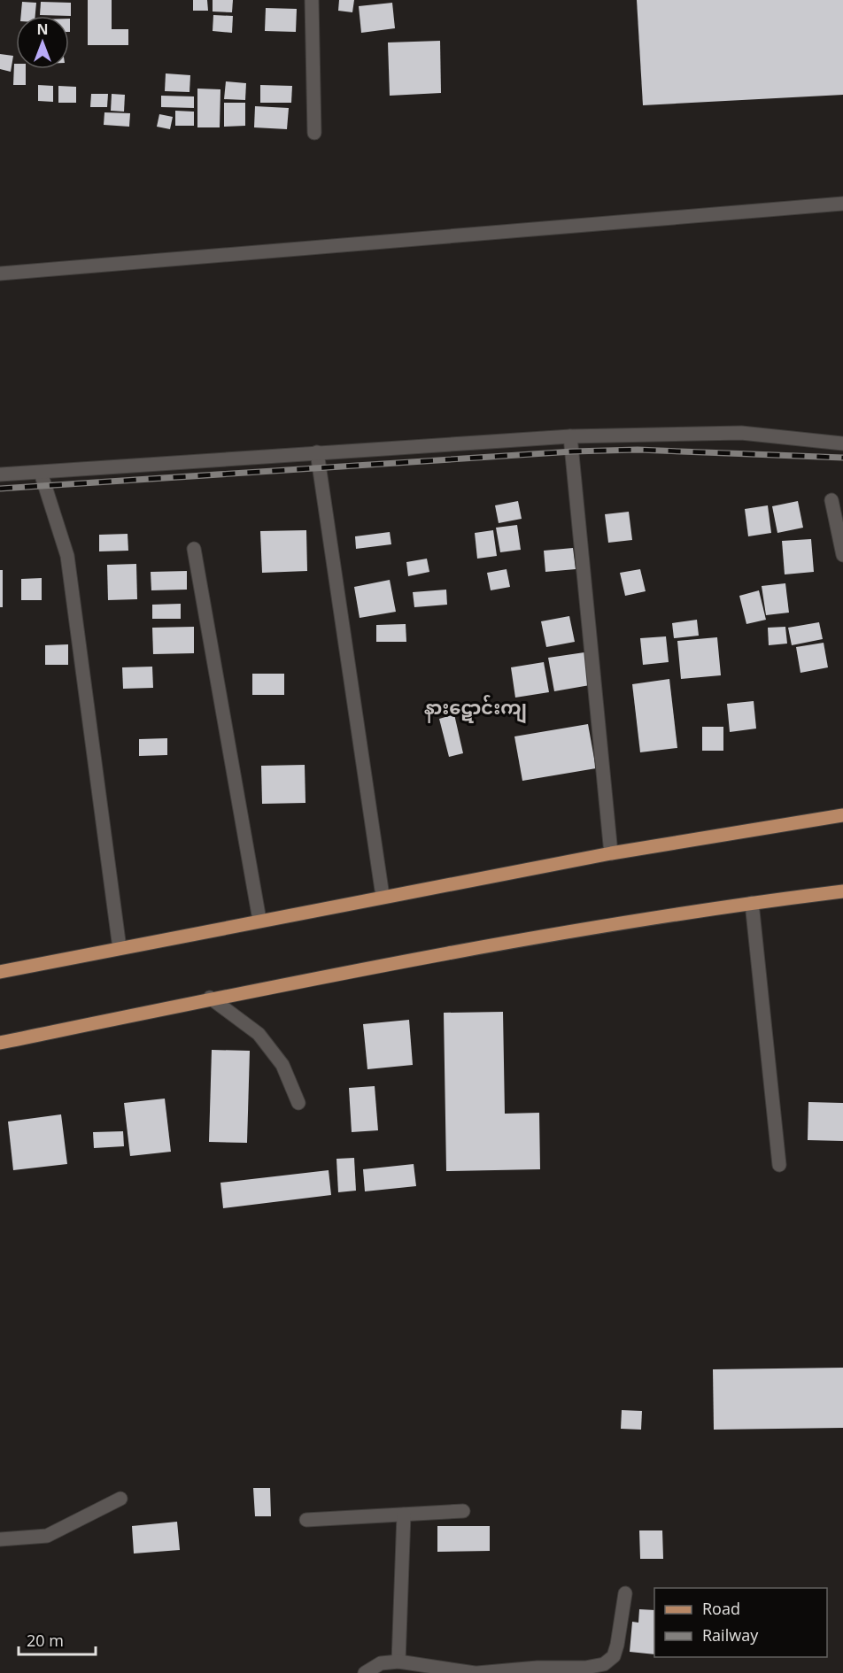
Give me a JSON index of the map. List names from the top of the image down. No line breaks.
{"districts":["နားဋောင်းကျ"],"legend":["Road","Railway"],"scale_bar":"20 m","north":"top"}
